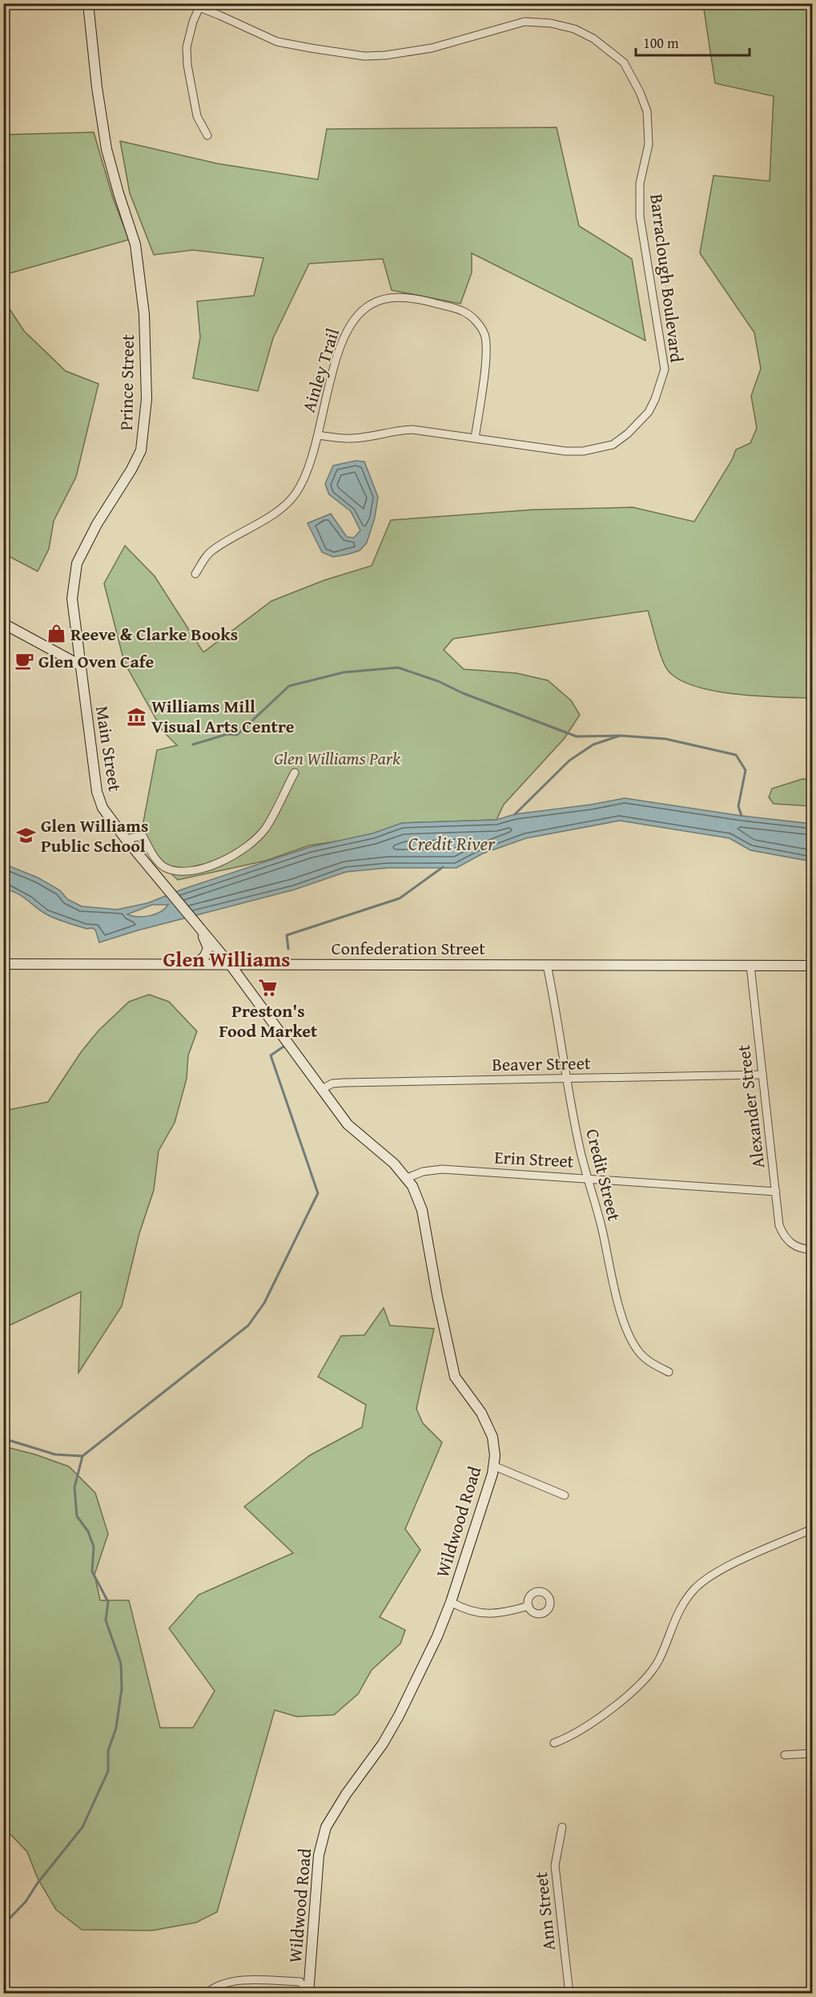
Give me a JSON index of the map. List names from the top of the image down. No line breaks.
{"streets":{"street":["Barraclough Boulevard","Ainley Trail","Prince Street","Main Street","Confederation Street","Beaver Street","Alexander Street","Erin Street","Credit Street","Wildwood Road","Ann Street"]},"crossings":[["Barraclough Boulevard","Ainley Trail"],["Prince Street","Main Street"],["Main Street","Confederation Street"],["Main Street","Wildwood Road"],["Confederation Street","Alexander Street"],["Confederation Street","Credit Street"],["Confederation Street","Wildwood Road"],["Beaver Street","Alexander Street"],["Beaver Street","Credit Street"],["Beaver Street","Wildwood Road"],["Alexander Street","Erin Street"],["Erin Street","Credit Street"],["Erin Street","Wildwood Road"]],"districts":["Glen Williams"],"water":["Credit River"],"parks":["Glen Williams Park"],"places":{"shop":["Reeve & Clarke Books"],"cafe":["Glen Oven Cafe"],"museum":["Williams Mill Visual Arts Centre"],"school or university":["Glen Williams Public School"],"supermarket":["Preston's Food Market"]},"scale_bar":"100 m"}
